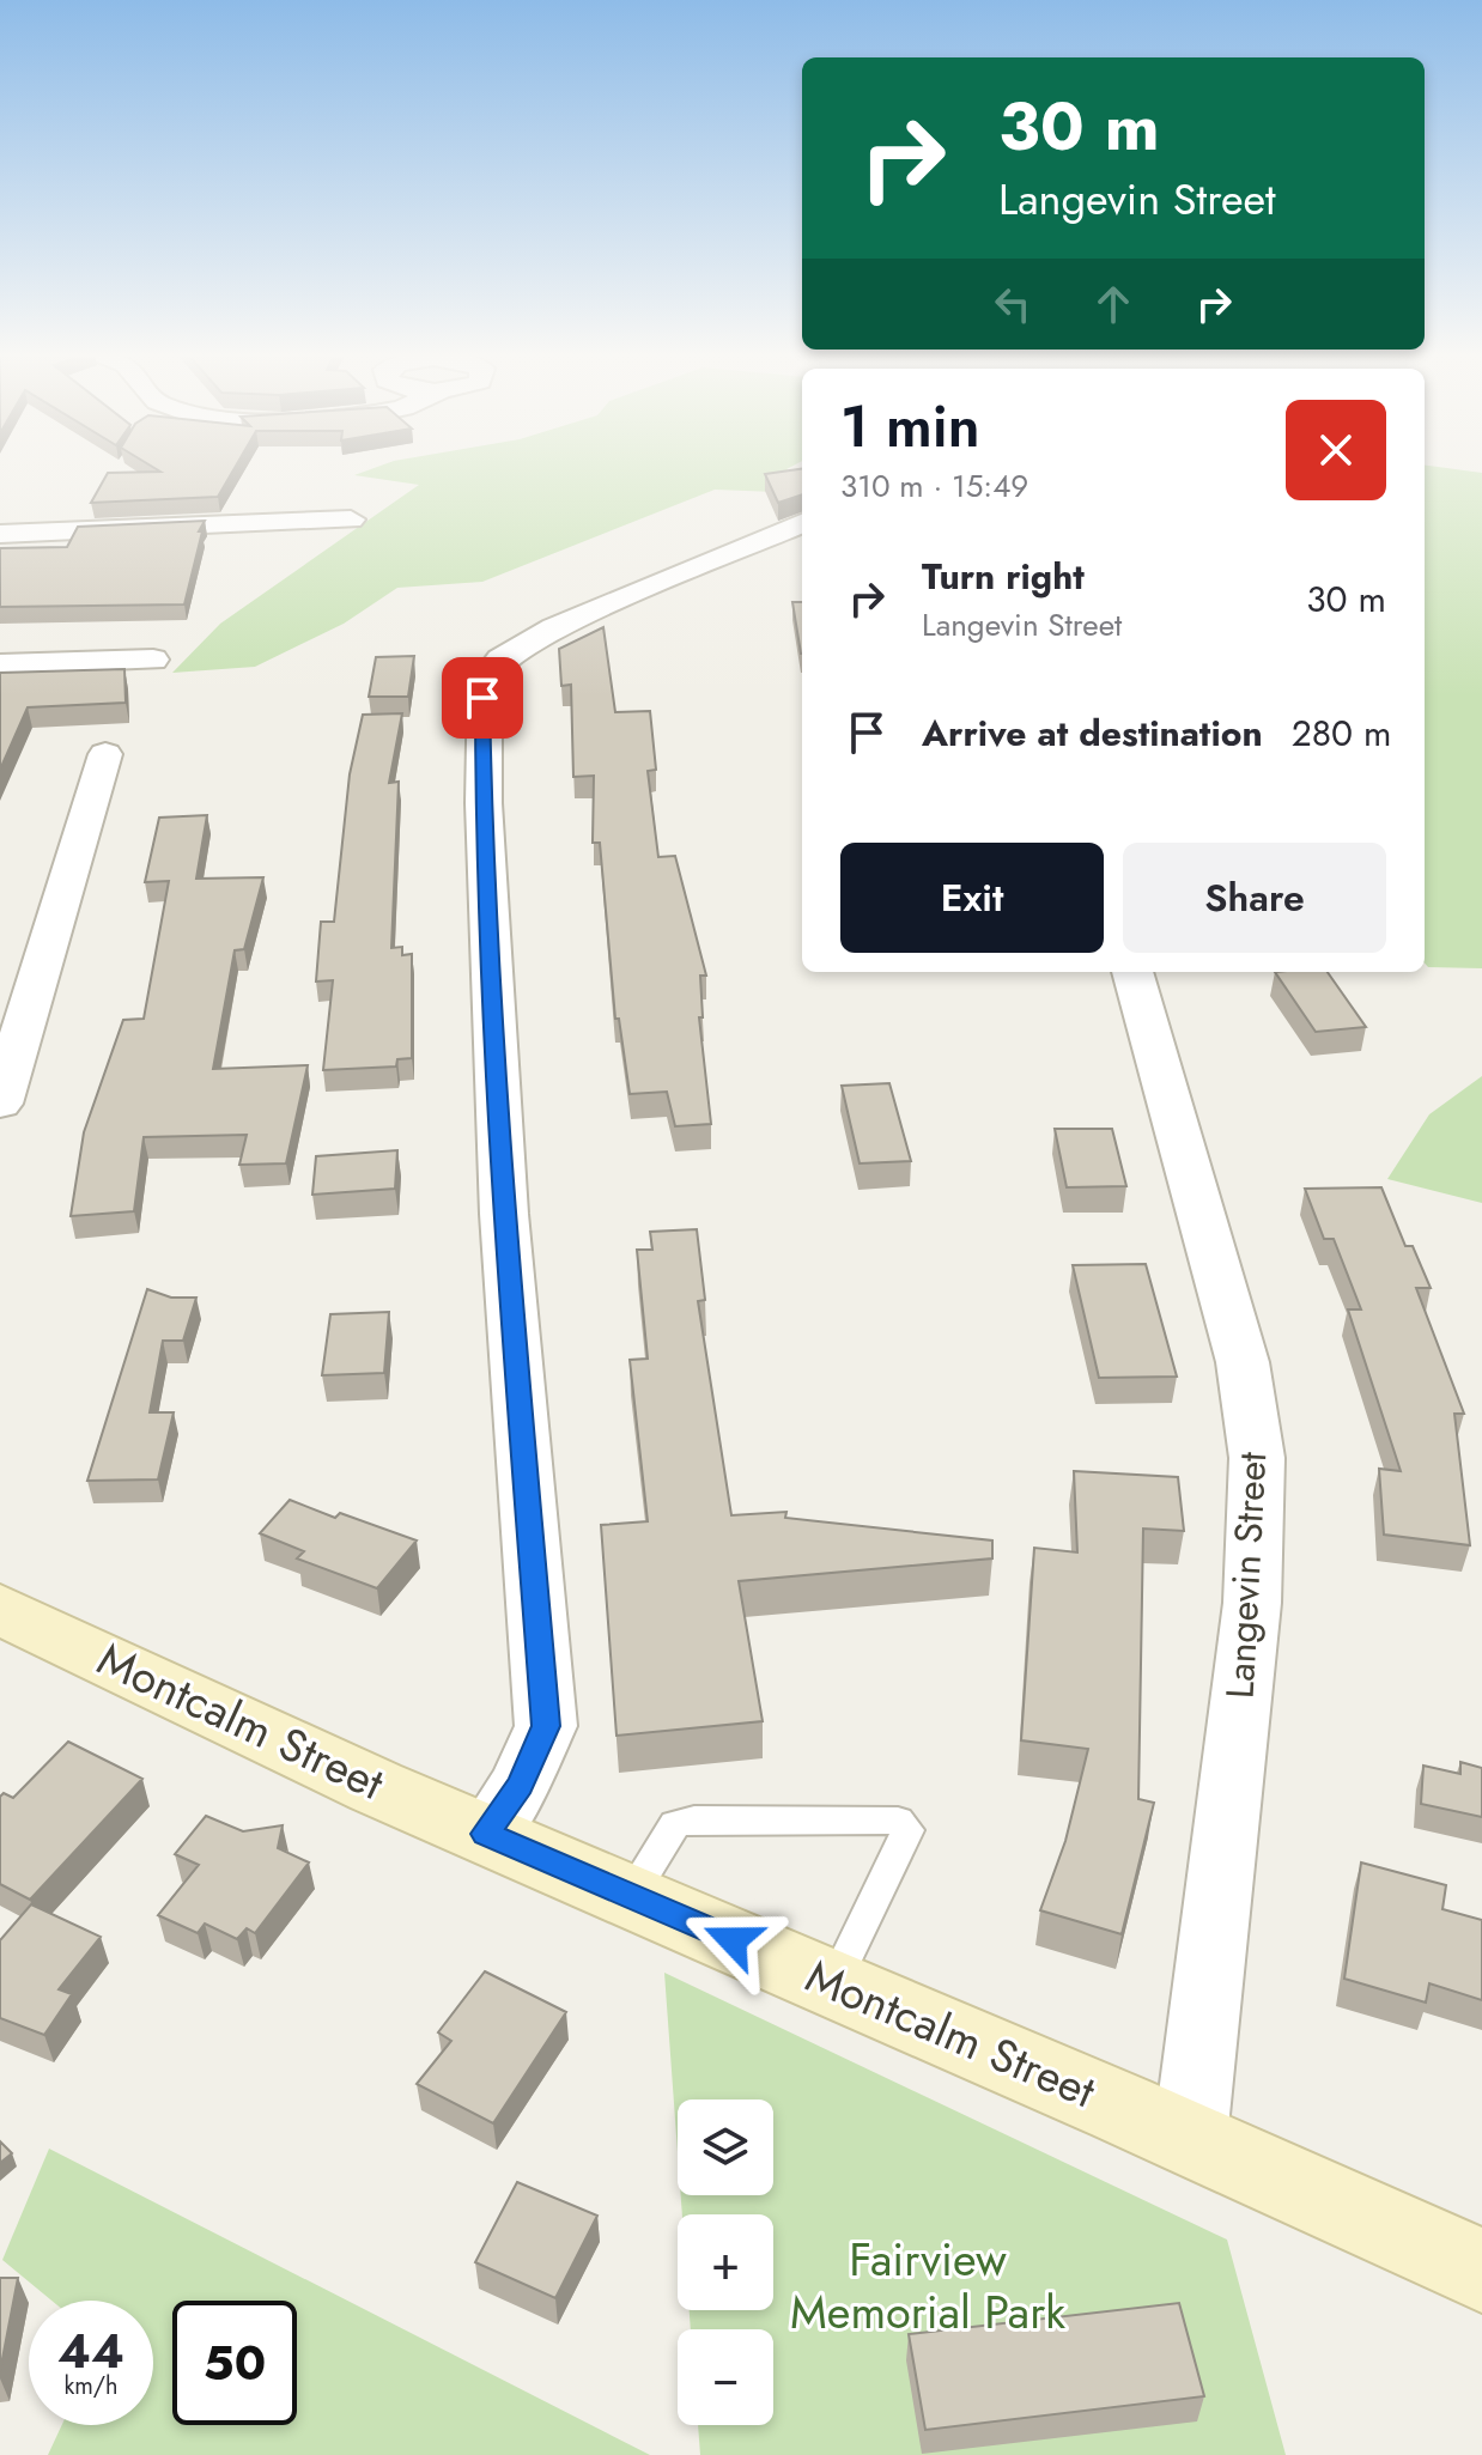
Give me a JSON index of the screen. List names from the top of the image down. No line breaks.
{"streets":{"main road":["Montcalm Street"],"street":["Langevin Street"]},"crossings":[["Langevin Street","Montcalm Street"]],"parks":["Fairview Memorial Park"],"page":{"turn":["30 m","Langevin Street"],"heading":["1 min","310 m · 15:49"],"list":[{"name":"Turn right","note":"Langevin Street","value":"30 m"},{"name":"Arrive at destination","value":"280 m"}],"buttons":["Exit","Share"],"map_buttons":["+","−"],"speed":"44 km/h","limit":"50"}}
